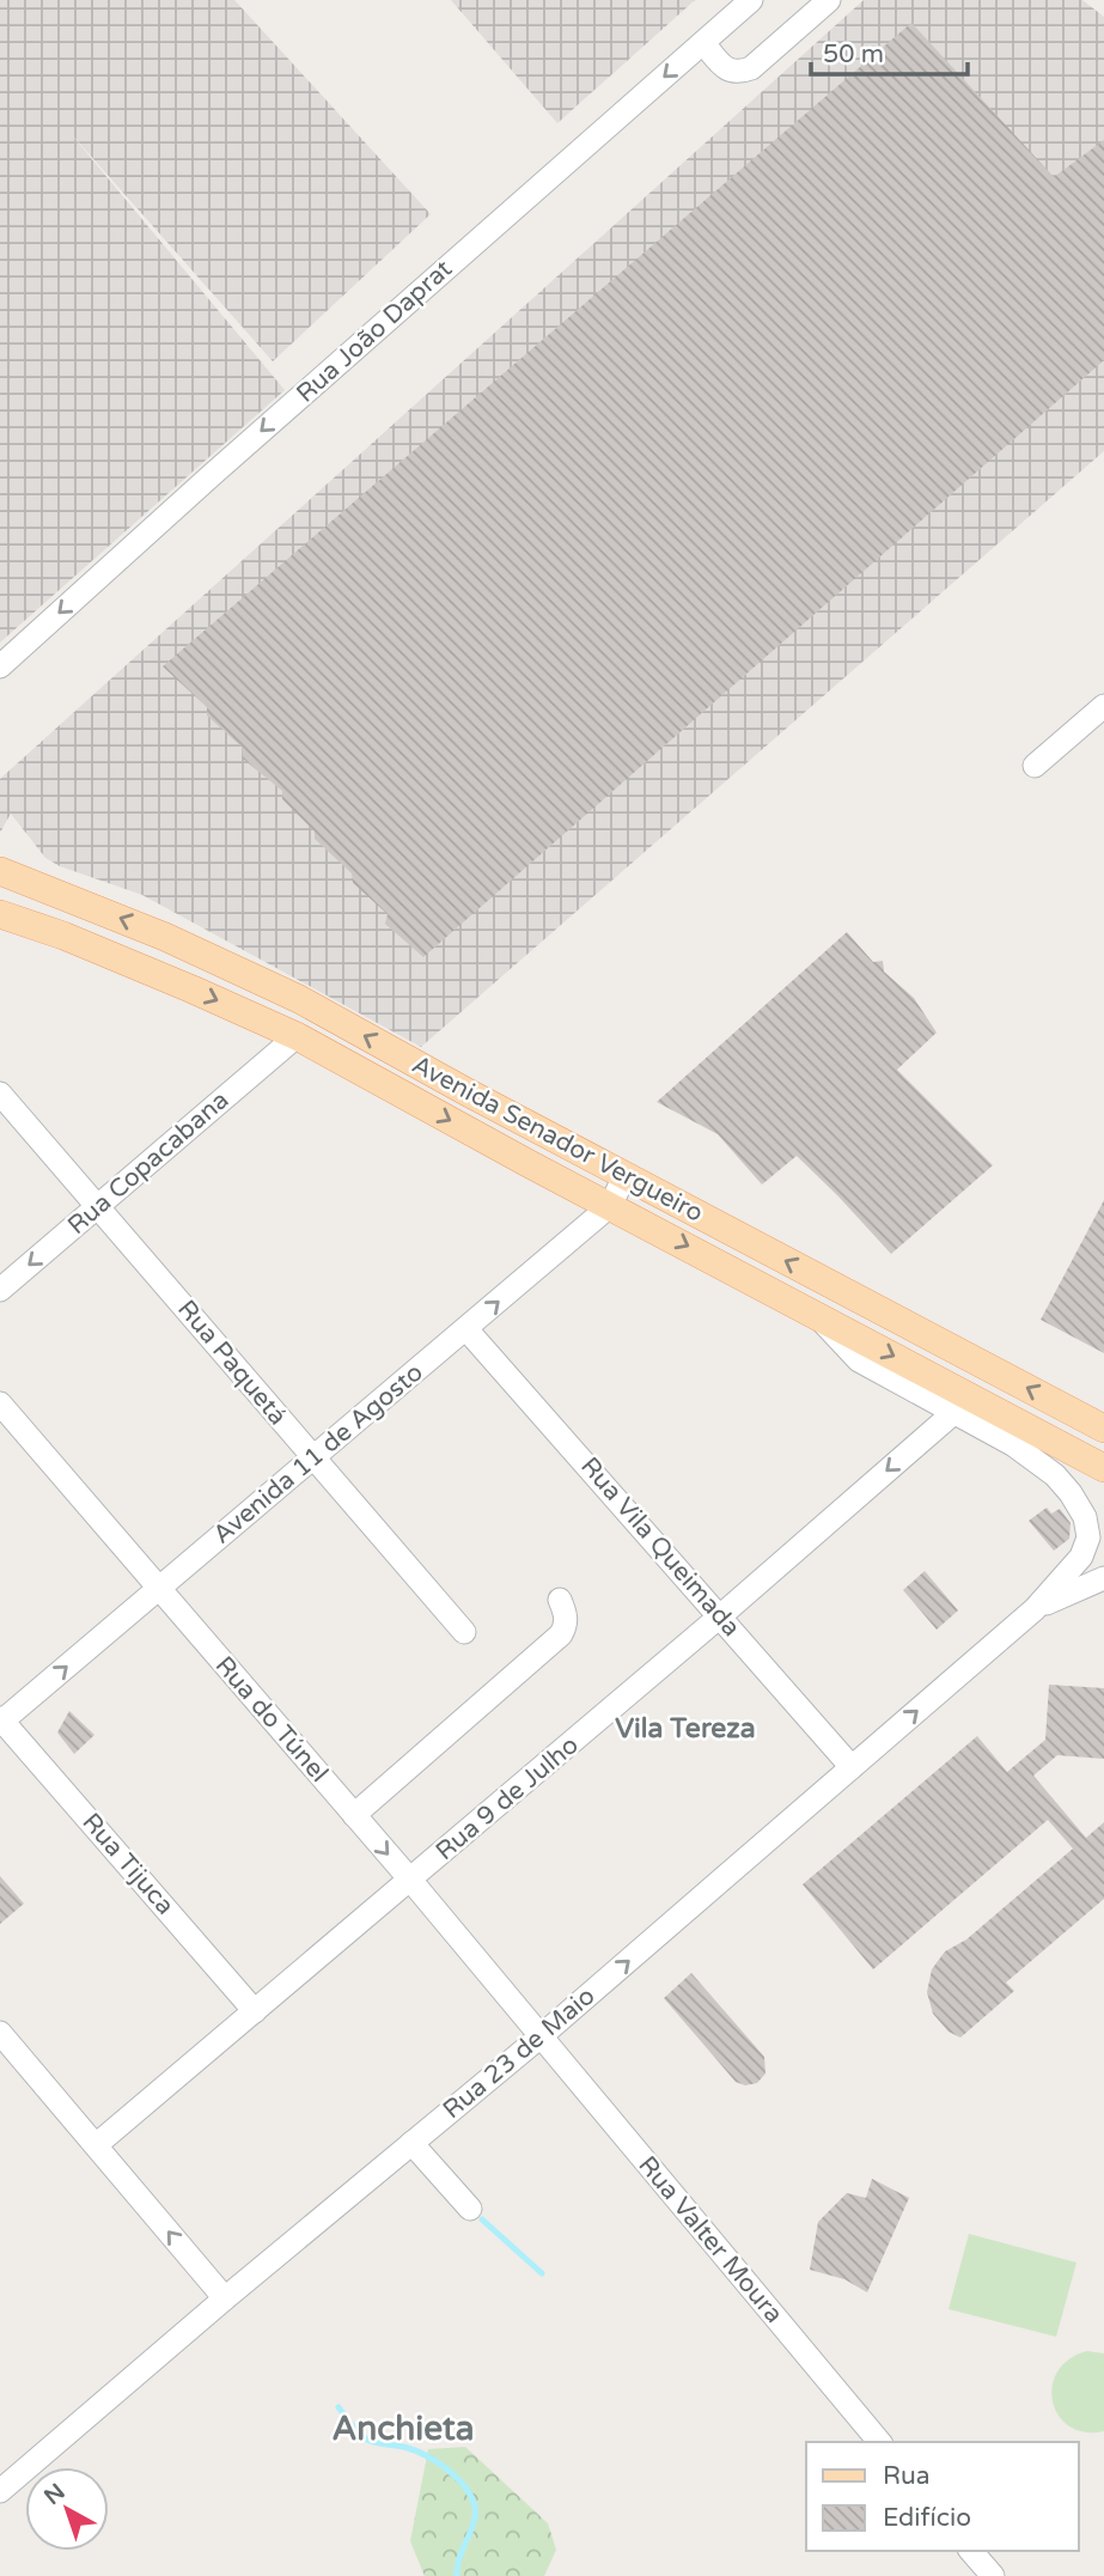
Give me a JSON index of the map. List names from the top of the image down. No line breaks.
{"streets":{"main road":["Avenida Senador Vergueiro"],"street":["Rua João Daprat","Rua Copacabana","Rua Paquetá","Avenida 11 de Agosto","Rua Vila Queimada","Rua do Túnel","Rua 9 de Julho","Rua Tijuca","Rua 23 de Maio","Rua Valter Moura"]},"crossings":[["Avenida Senador Vergueiro","Rua Copacabana"],["Avenida Senador Vergueiro","Avenida 11 de Agosto"],["Rua Copacabana","Rua Paquetá"],["Rua Paquetá","Avenida 11 de Agosto"],["Avenida 11 de Agosto","Rua Vila Queimada"],["Avenida 11 de Agosto","Rua do Túnel"],["Avenida 11 de Agosto","Rua Tijuca"],["Rua Vila Queimada","Rua 9 de Julho"],["Rua Vila Queimada","Rua 23 de Maio"],["Rua do Túnel","Rua 9 de Julho"],["Rua do Túnel","Rua 23 de Maio"],["Rua do Túnel","Rua Valter Moura"],["Rua 9 de Julho","Rua Tijuca"],["Rua 9 de Julho","Rua 23 de Maio"],["Rua 23 de Maio","Rua Valter Moura"]],"one_way":["Rua João Daprat","Avenida 11 de Agosto","Rua 23 de Maio"],"districts":["Vila Tereza","Anchieta"],"legend":["Rua","Edifício"],"scale_bar":"50 m","north":"top left"}
